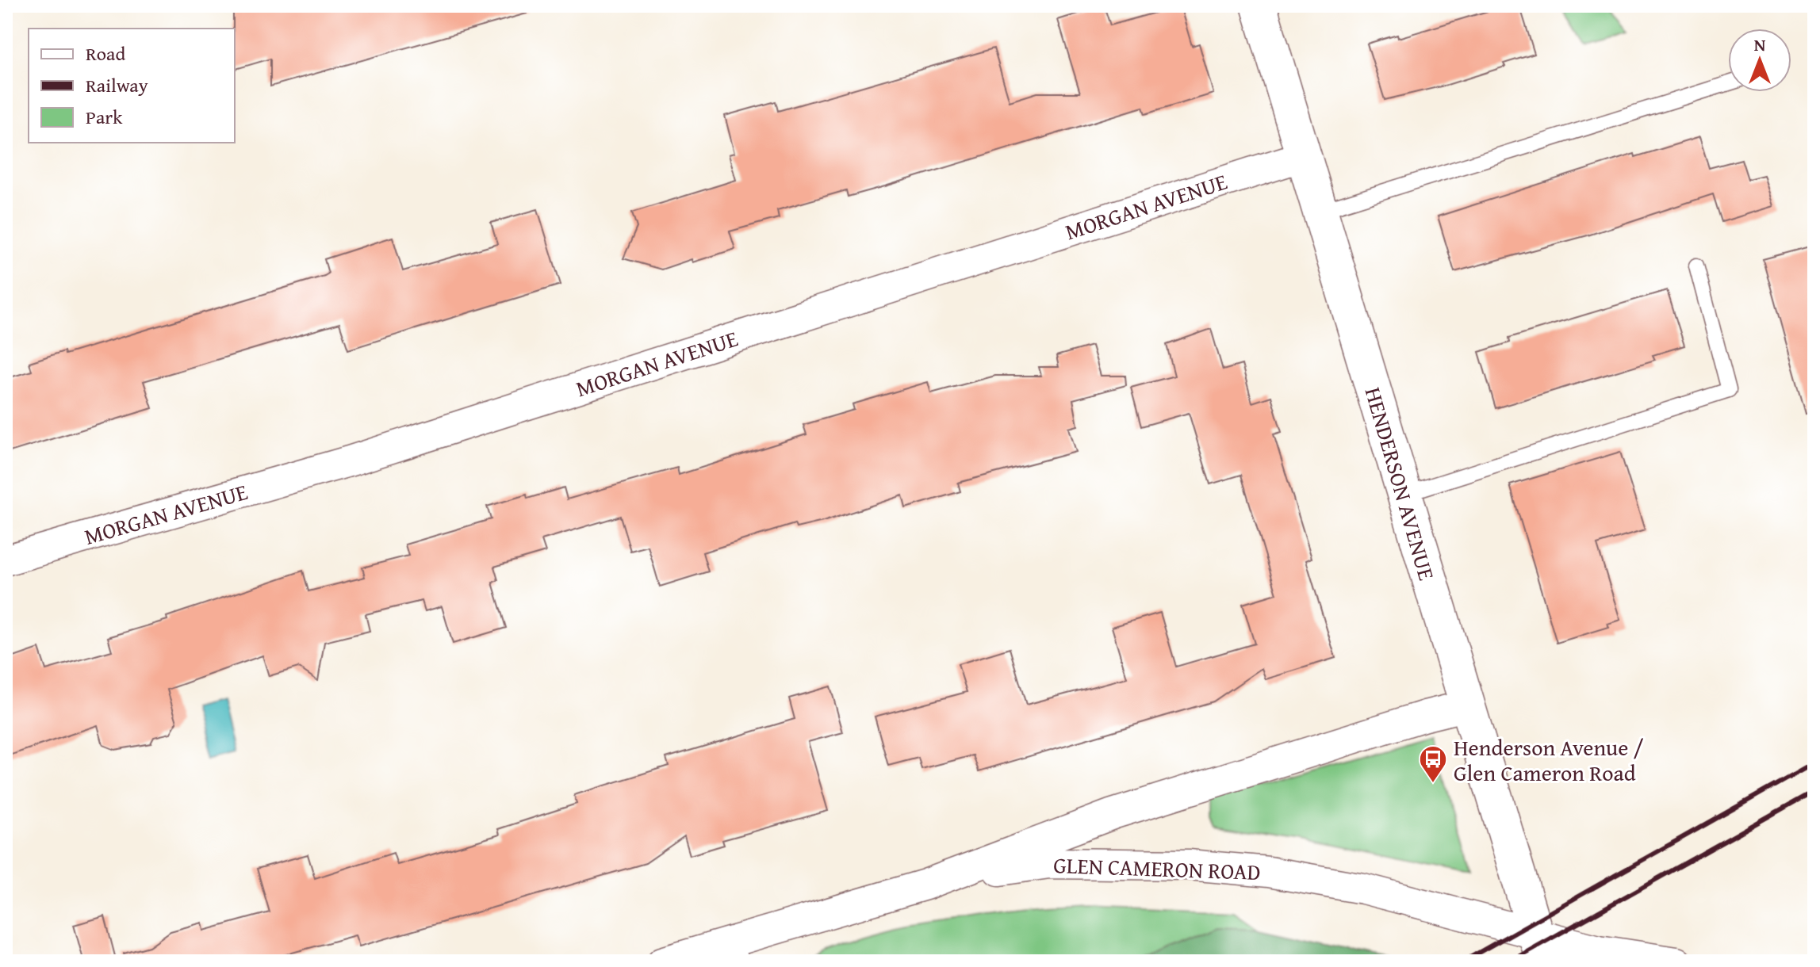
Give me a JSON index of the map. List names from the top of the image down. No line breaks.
{"streets":{"street":["MORGAN AVENUE","HENDERSON AVENUE","GLEN CAMERON ROAD"]},"crossings":[["MORGAN AVENUE","HENDERSON AVENUE"],["HENDERSON AVENUE","GLEN CAMERON ROAD"]],"places":{"bus stop":["Henderson Avenue / Glen Cameron Road"]},"legend":["Road","Railway","Park"],"north":"top"}
